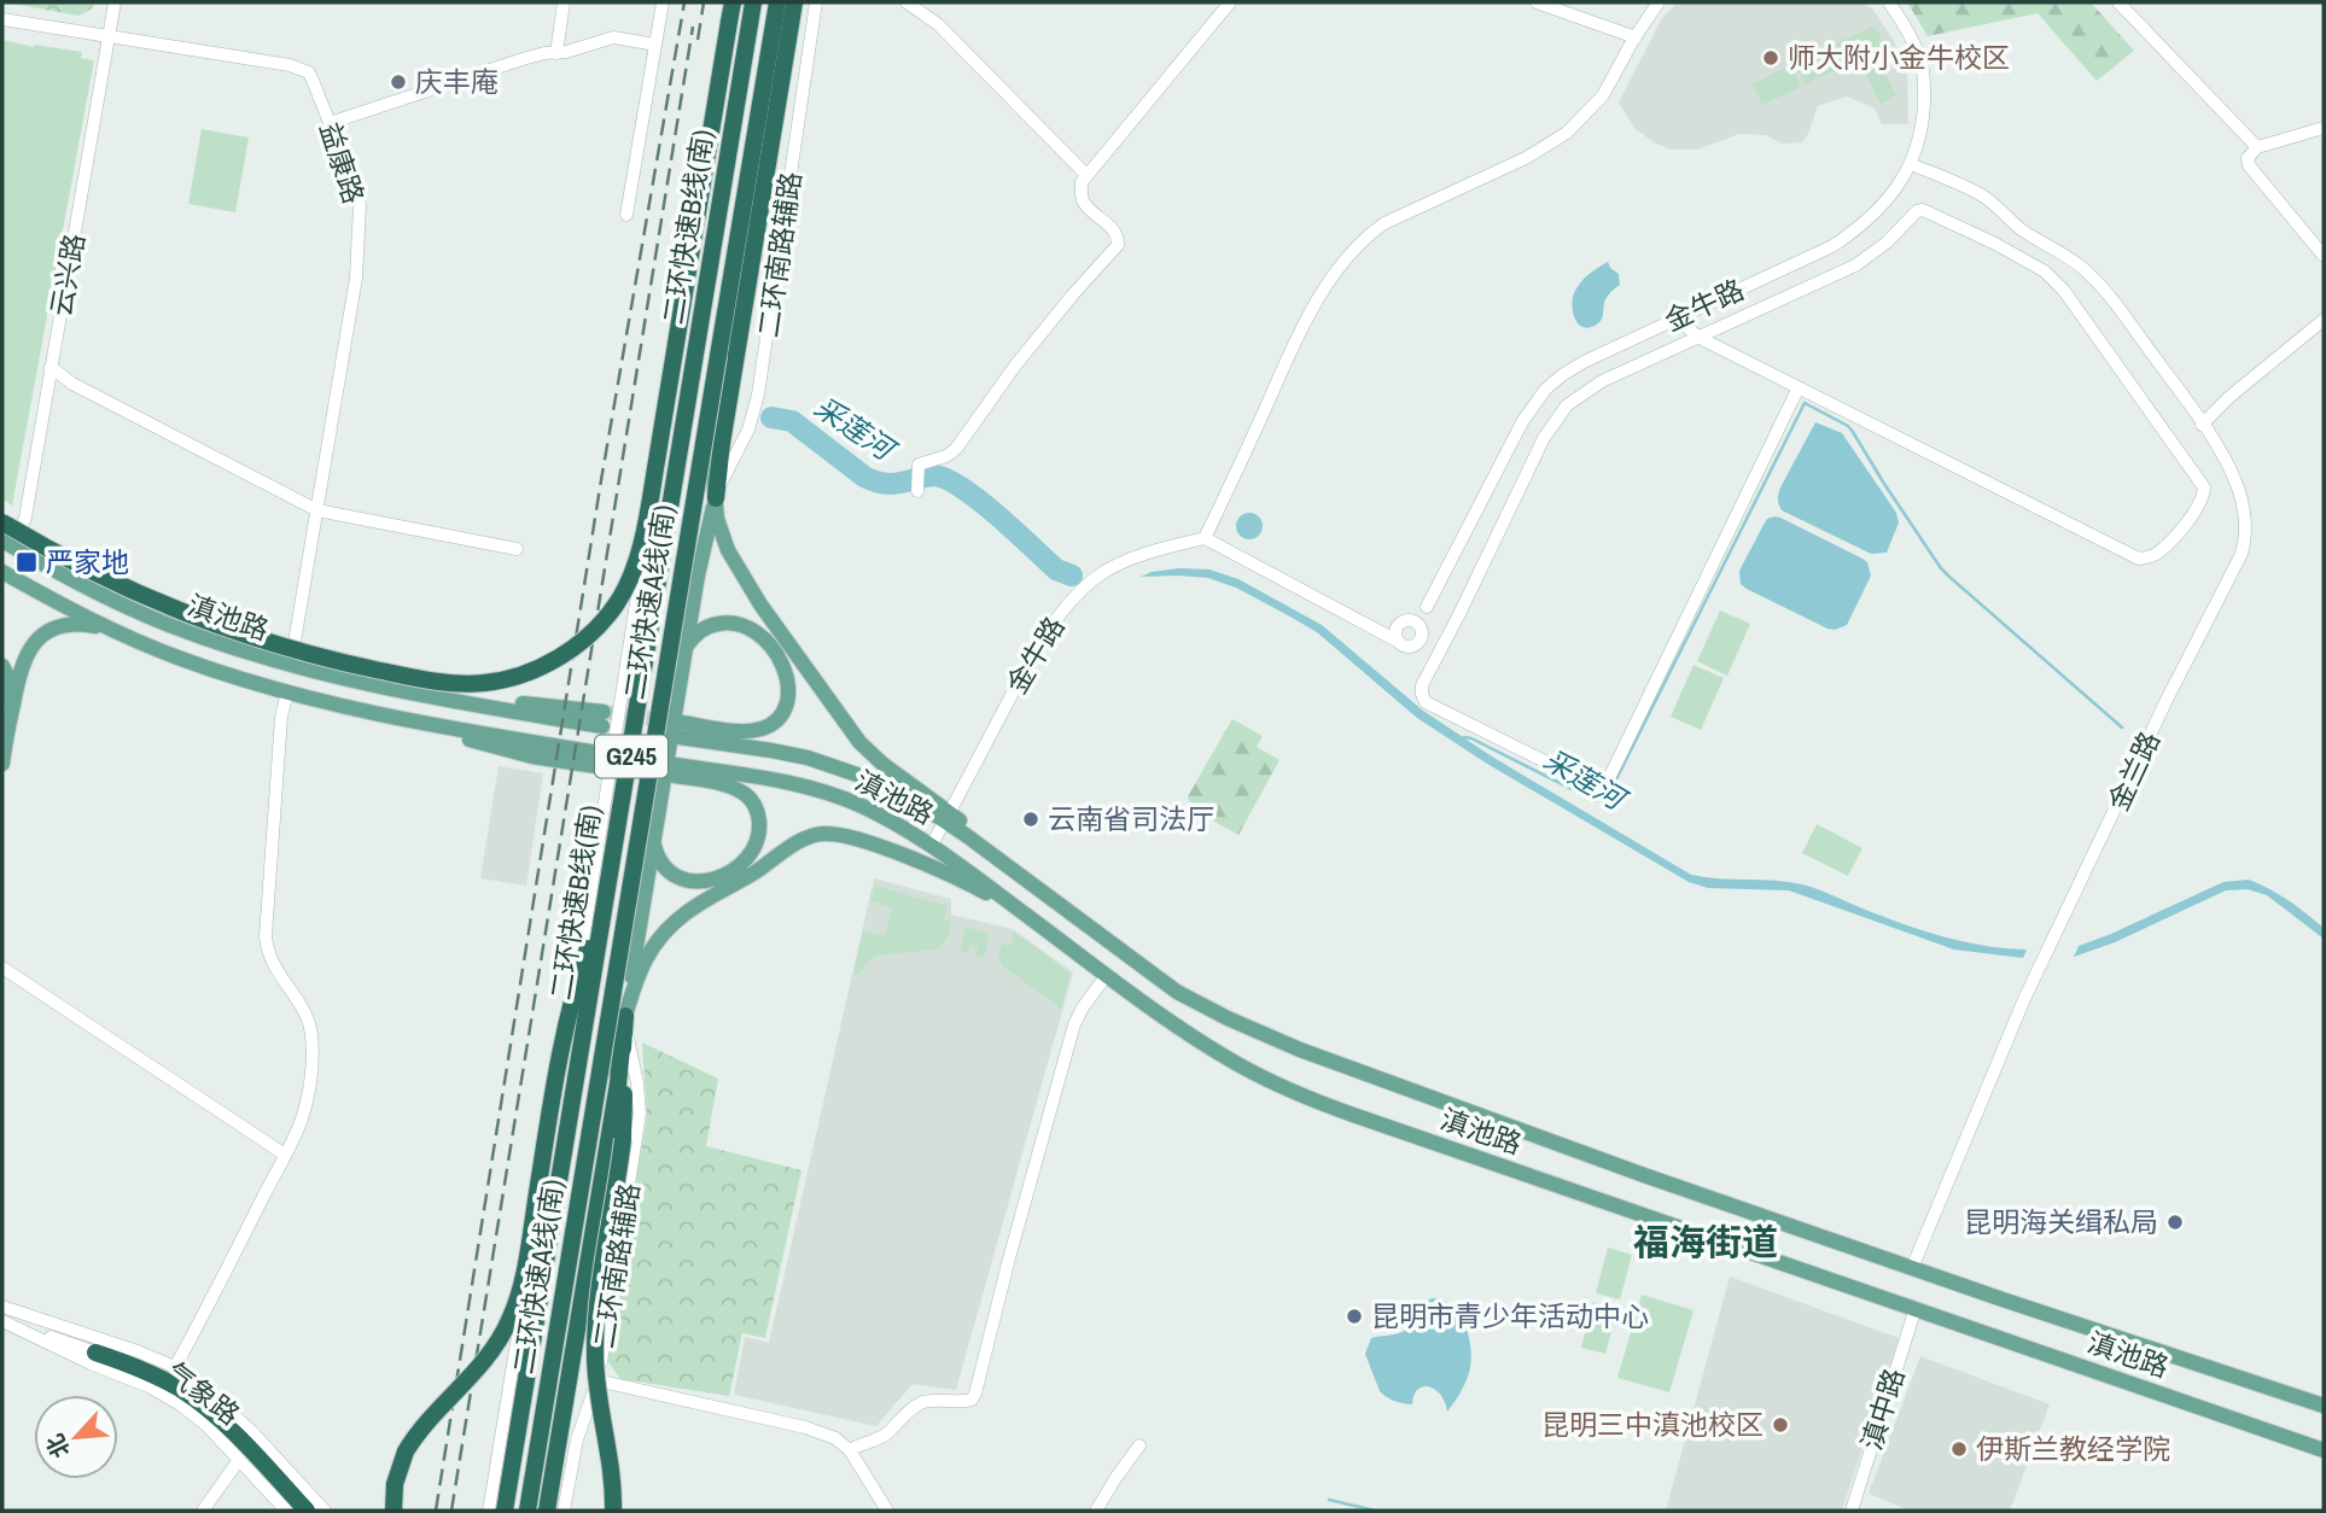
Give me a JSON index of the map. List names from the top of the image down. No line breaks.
{"streets":{"highway":["二环快速B线(南)","二环快速A线(南)"],"main road":["滇池路","G245"],"street":["益康路","二环南路辅路","云兴路","金牛路","金兰路","气象路","滇中路"]},"crossings":[["益康路","云兴路"],["益康路","滇池路"],["二环快速B线(南)","G245"],["云兴路","滇池路"],["金牛路","滇池路"],["金牛路","金兰路"],["二环快速A线(南)","G245"],["滇池路","金兰路"],["滇池路","滇中路"]],"districts":["福海街道"],"water":["采莲河"],"places":{"other":["师大附小金牛校区","庆丰庵","云南省司法厅","昆明海关缉私局","昆明市青少年活动中心","昆明三中滇池校区","伊斯兰教经学院"],"transit":["严家地"]},"north":"bottom left"}
